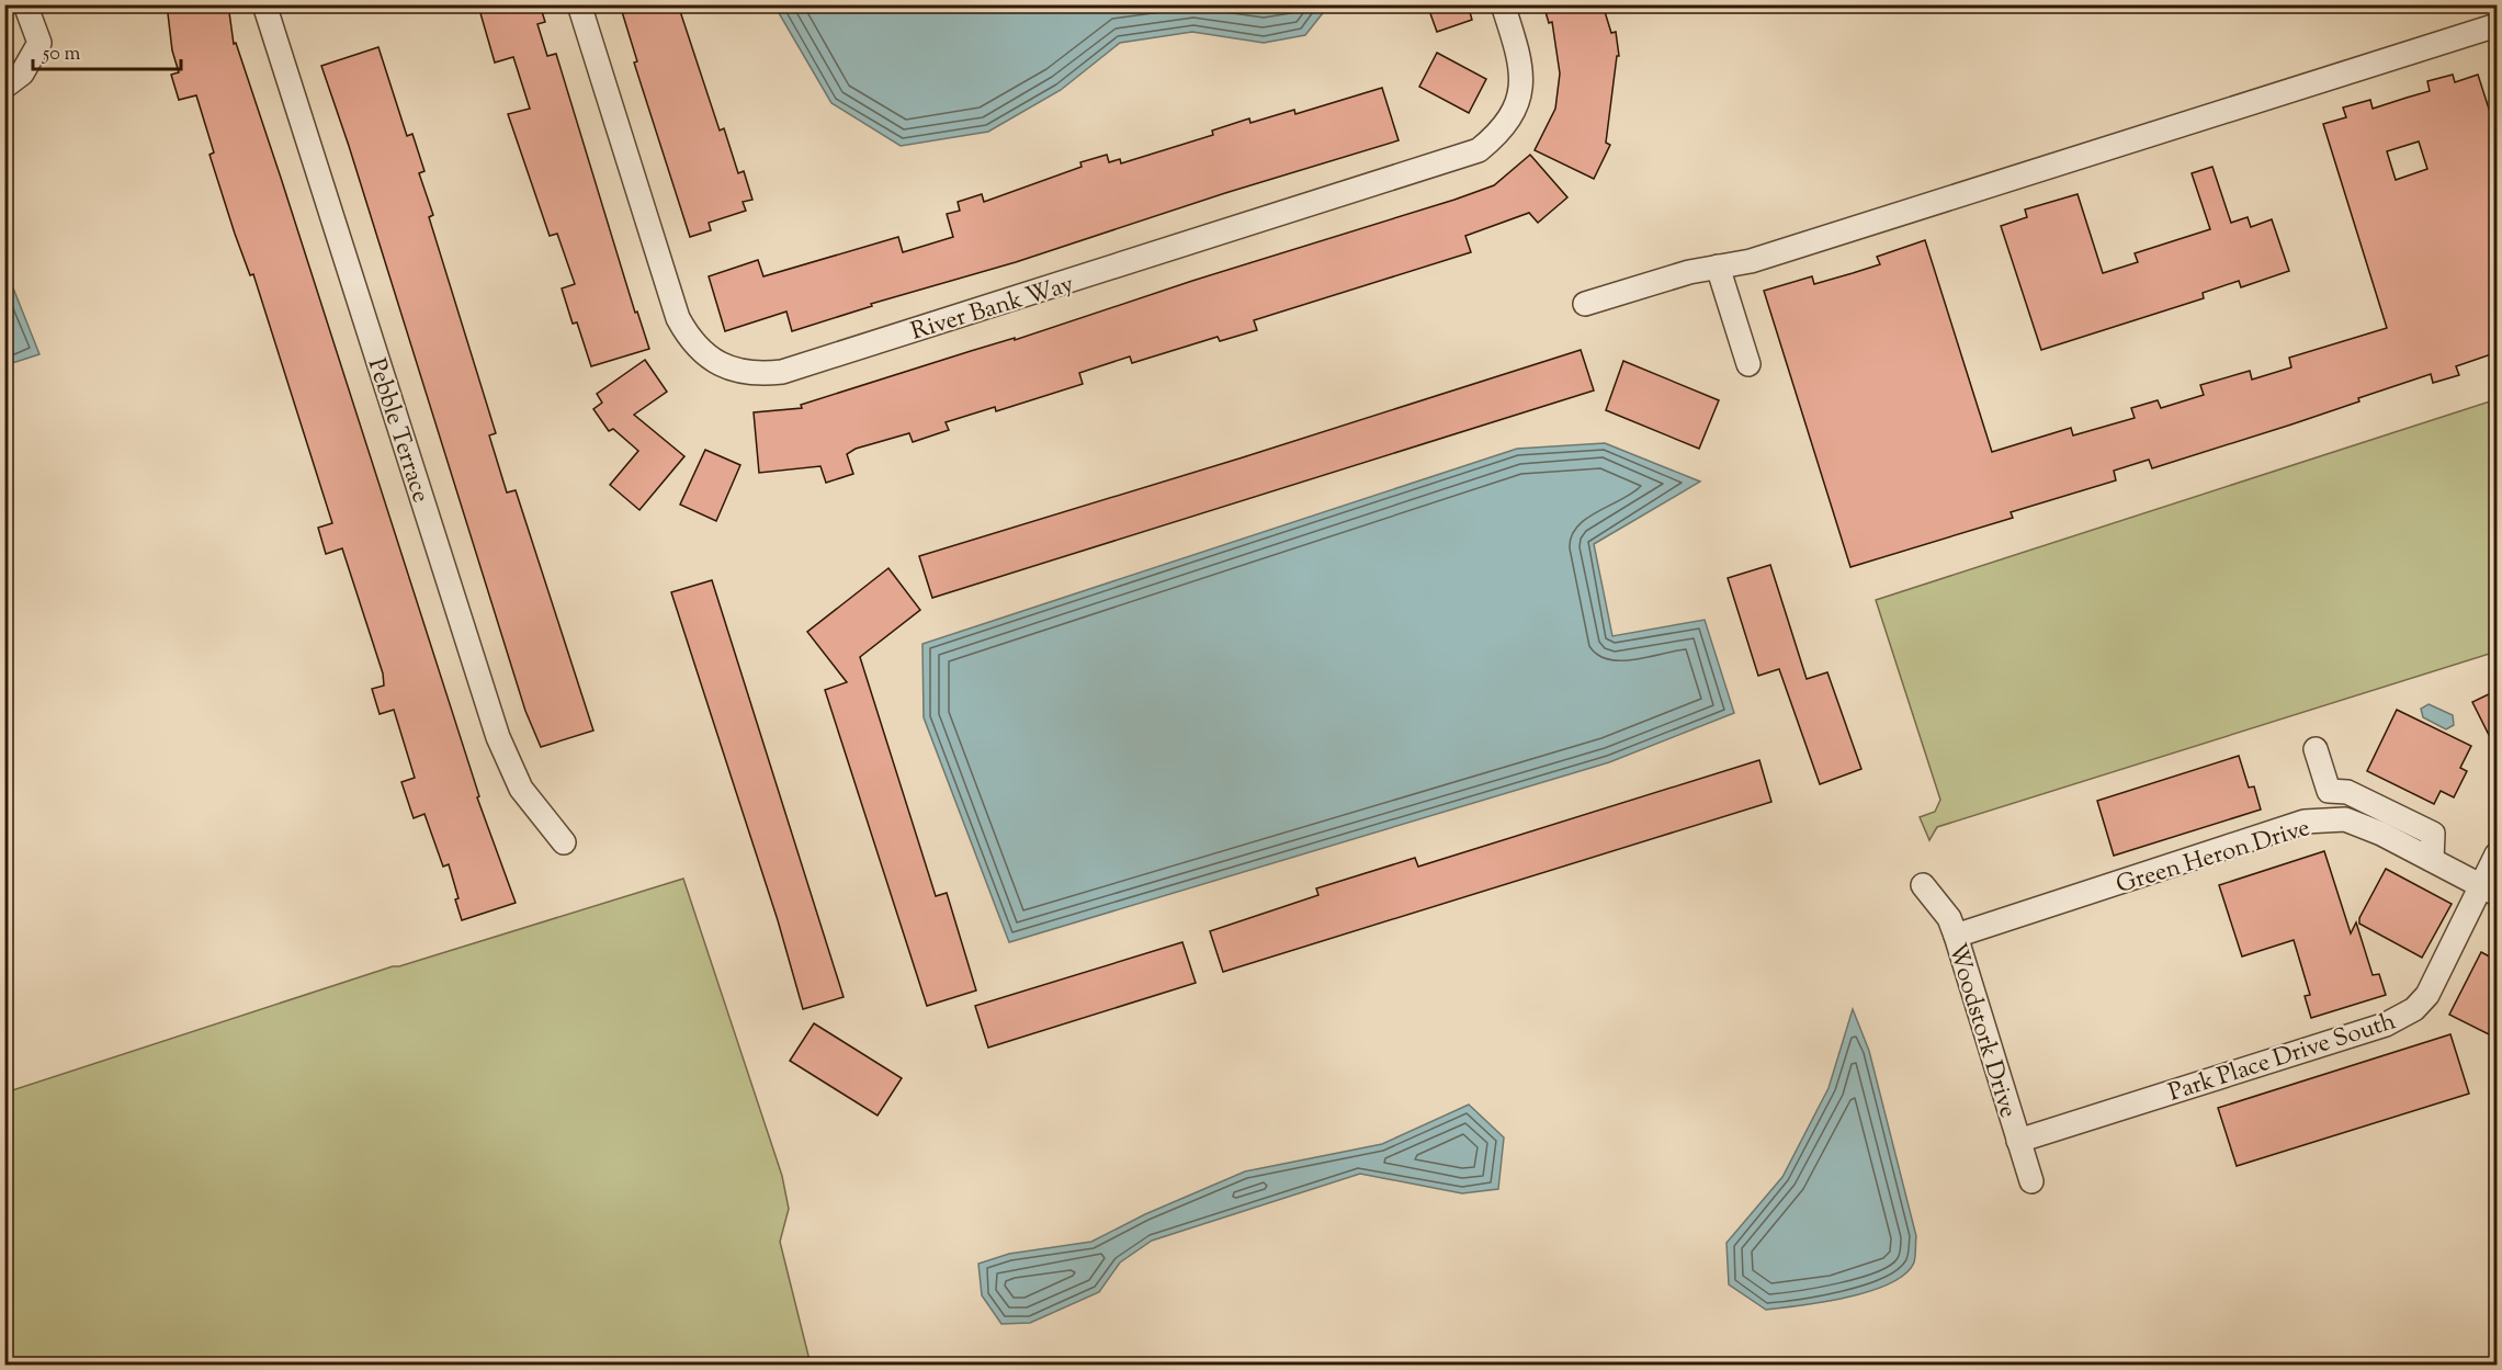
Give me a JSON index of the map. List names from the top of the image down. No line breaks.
{"streets":{"street":["River Bank Way","Pebble Terrace","Green Heron Drive","Woodstork Drive","Park Place Drive South"]},"crossings":[["Green Heron Drive","Woodstork Drive"],["Green Heron Drive","Park Place Drive South"],["Woodstork Drive","Park Place Drive South"]],"scale_bar":"50 m"}
